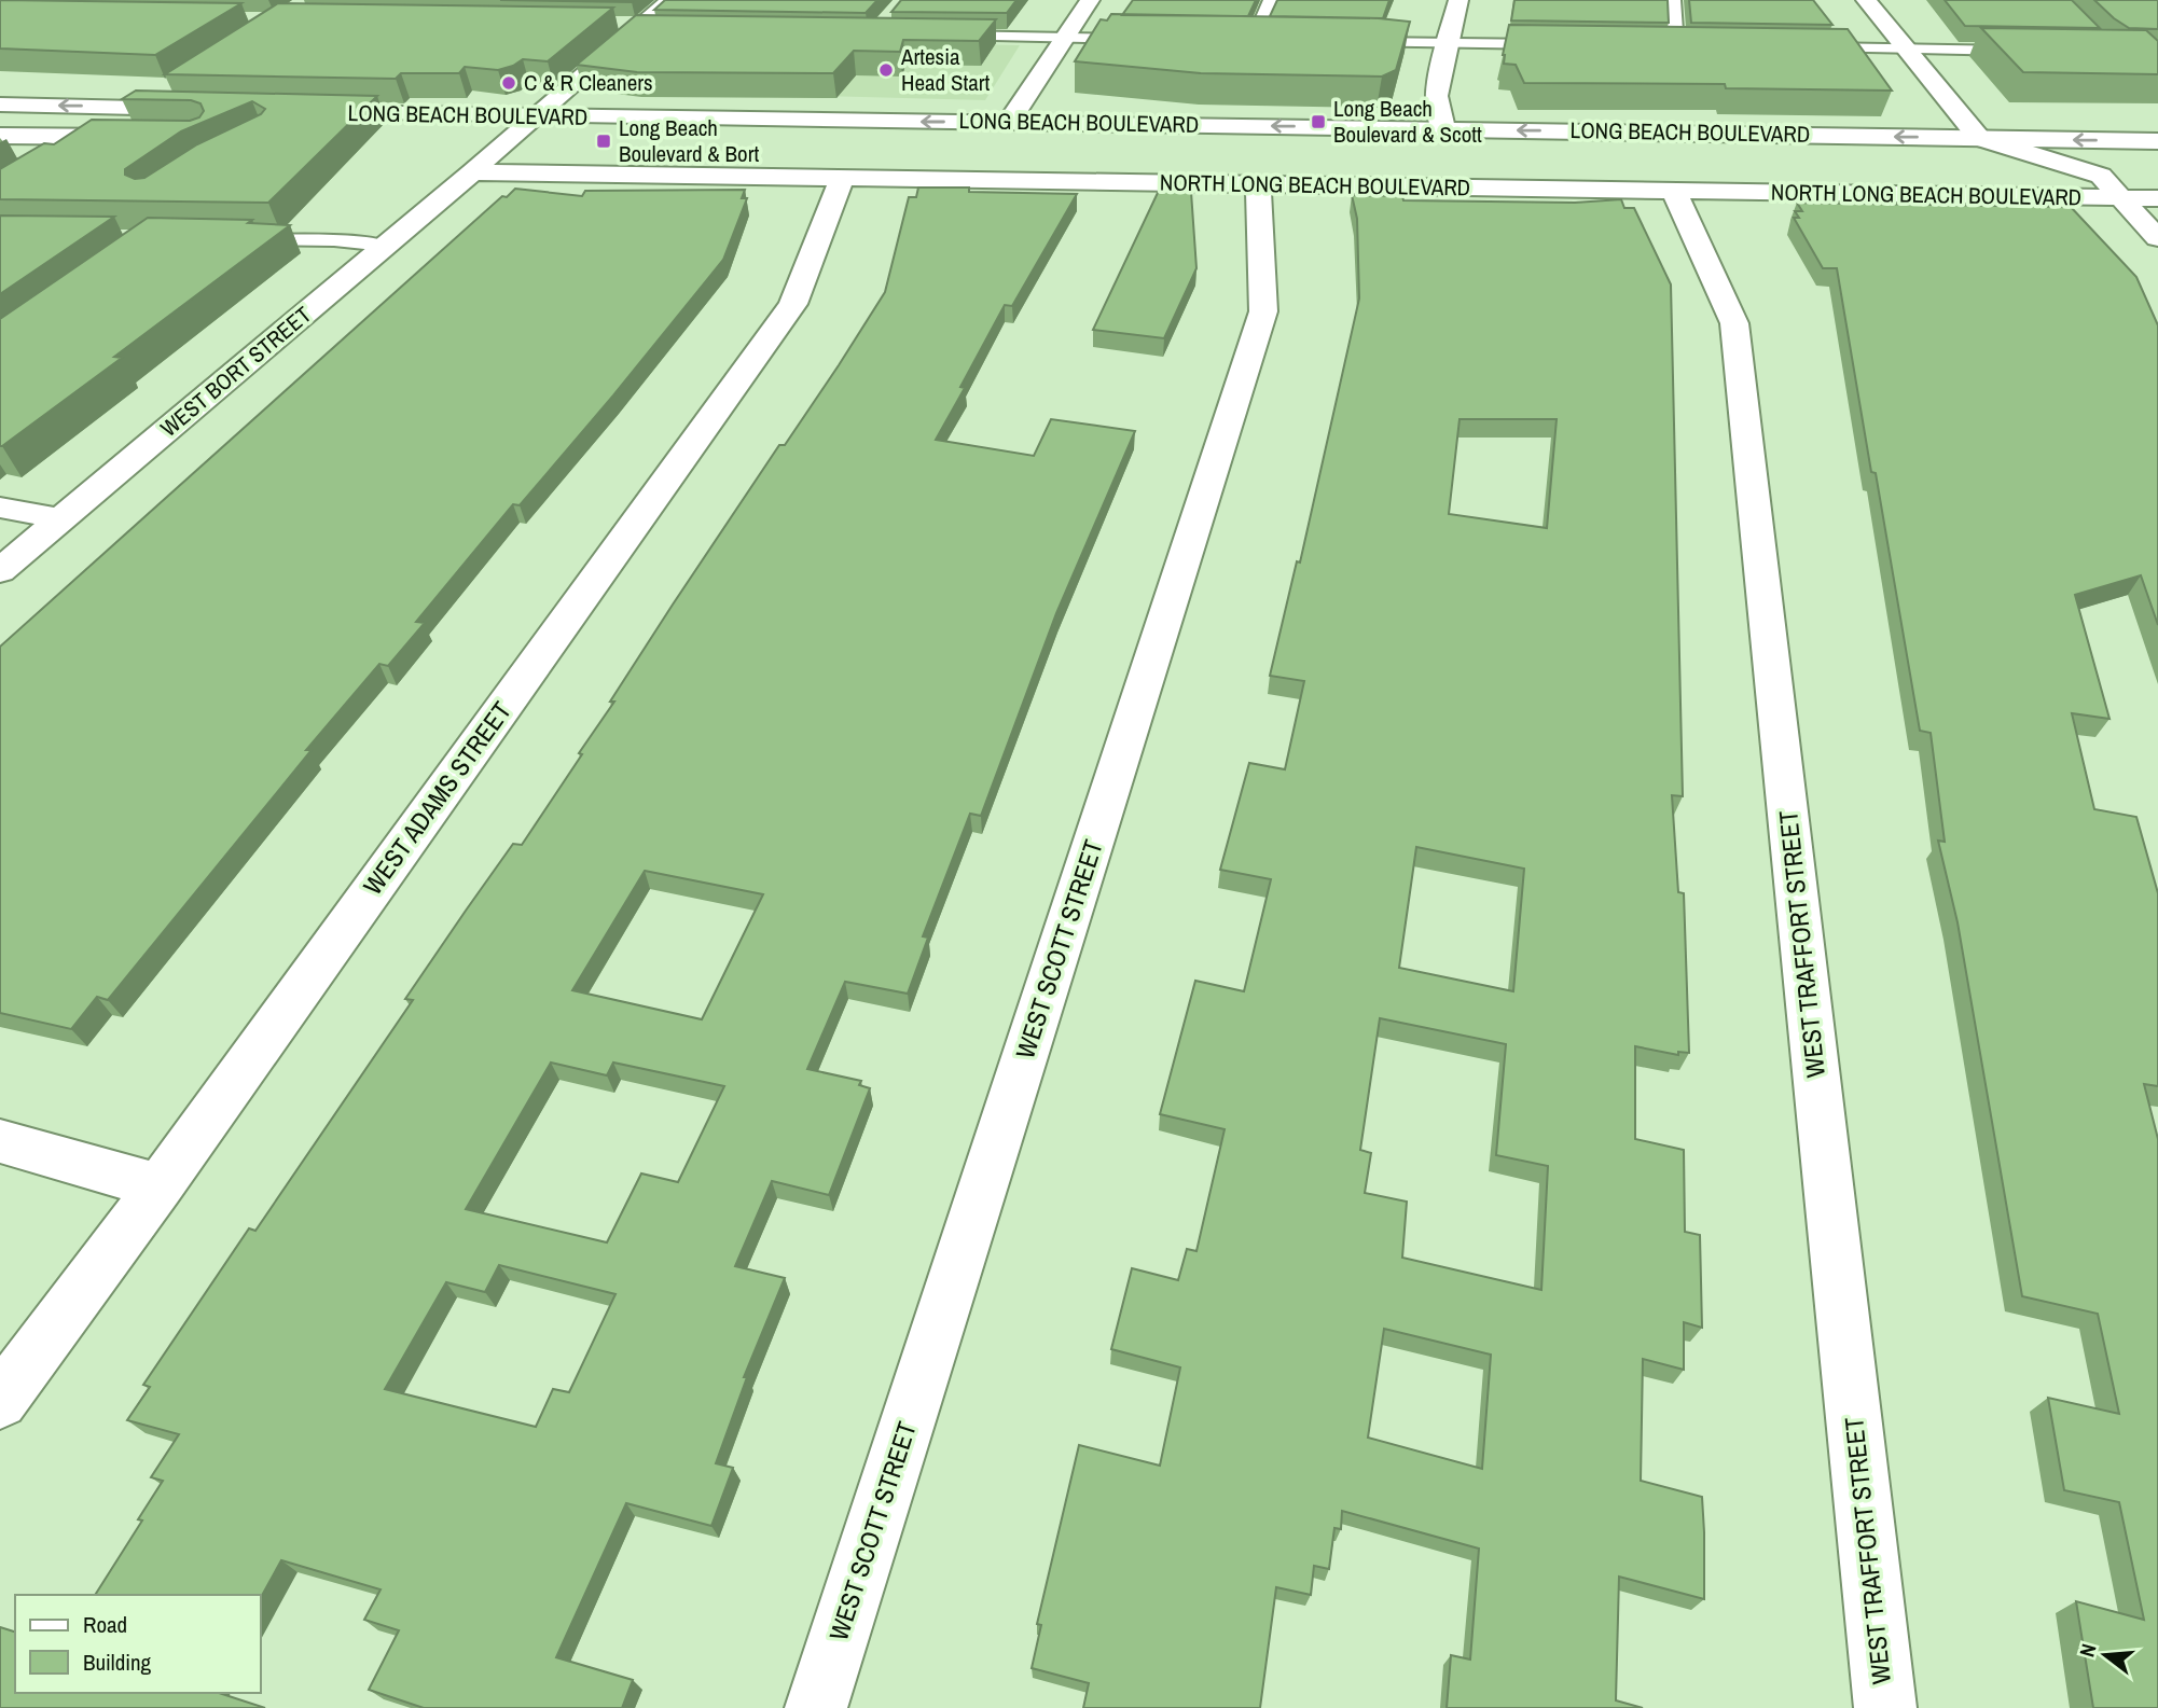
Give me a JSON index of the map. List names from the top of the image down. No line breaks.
{"streets":{"street":["LONG BEACH BOULEVARD","NORTH LONG BEACH BOULEVARD","WEST BORT STREET","WEST ADAMS STREET","WEST TRAFFORT STREET","WEST SCOTT STREET"]},"crossings":[["LONG BEACH BOULEVARD","WEST BORT STREET"],["NORTH LONG BEACH BOULEVARD","WEST BORT STREET"],["NORTH LONG BEACH BOULEVARD","WEST ADAMS STREET"],["NORTH LONG BEACH BOULEVARD","WEST TRAFFORT STREET"],["NORTH LONG BEACH BOULEVARD","WEST SCOTT STREET"]],"places":{"other":["Artesia Head Start","C & R Cleaners"],"transit":["Long Beach Boulevard & Scott","Long Beach Boulevard & Bort"]},"legend":["Road","Building"],"north":"left"}
